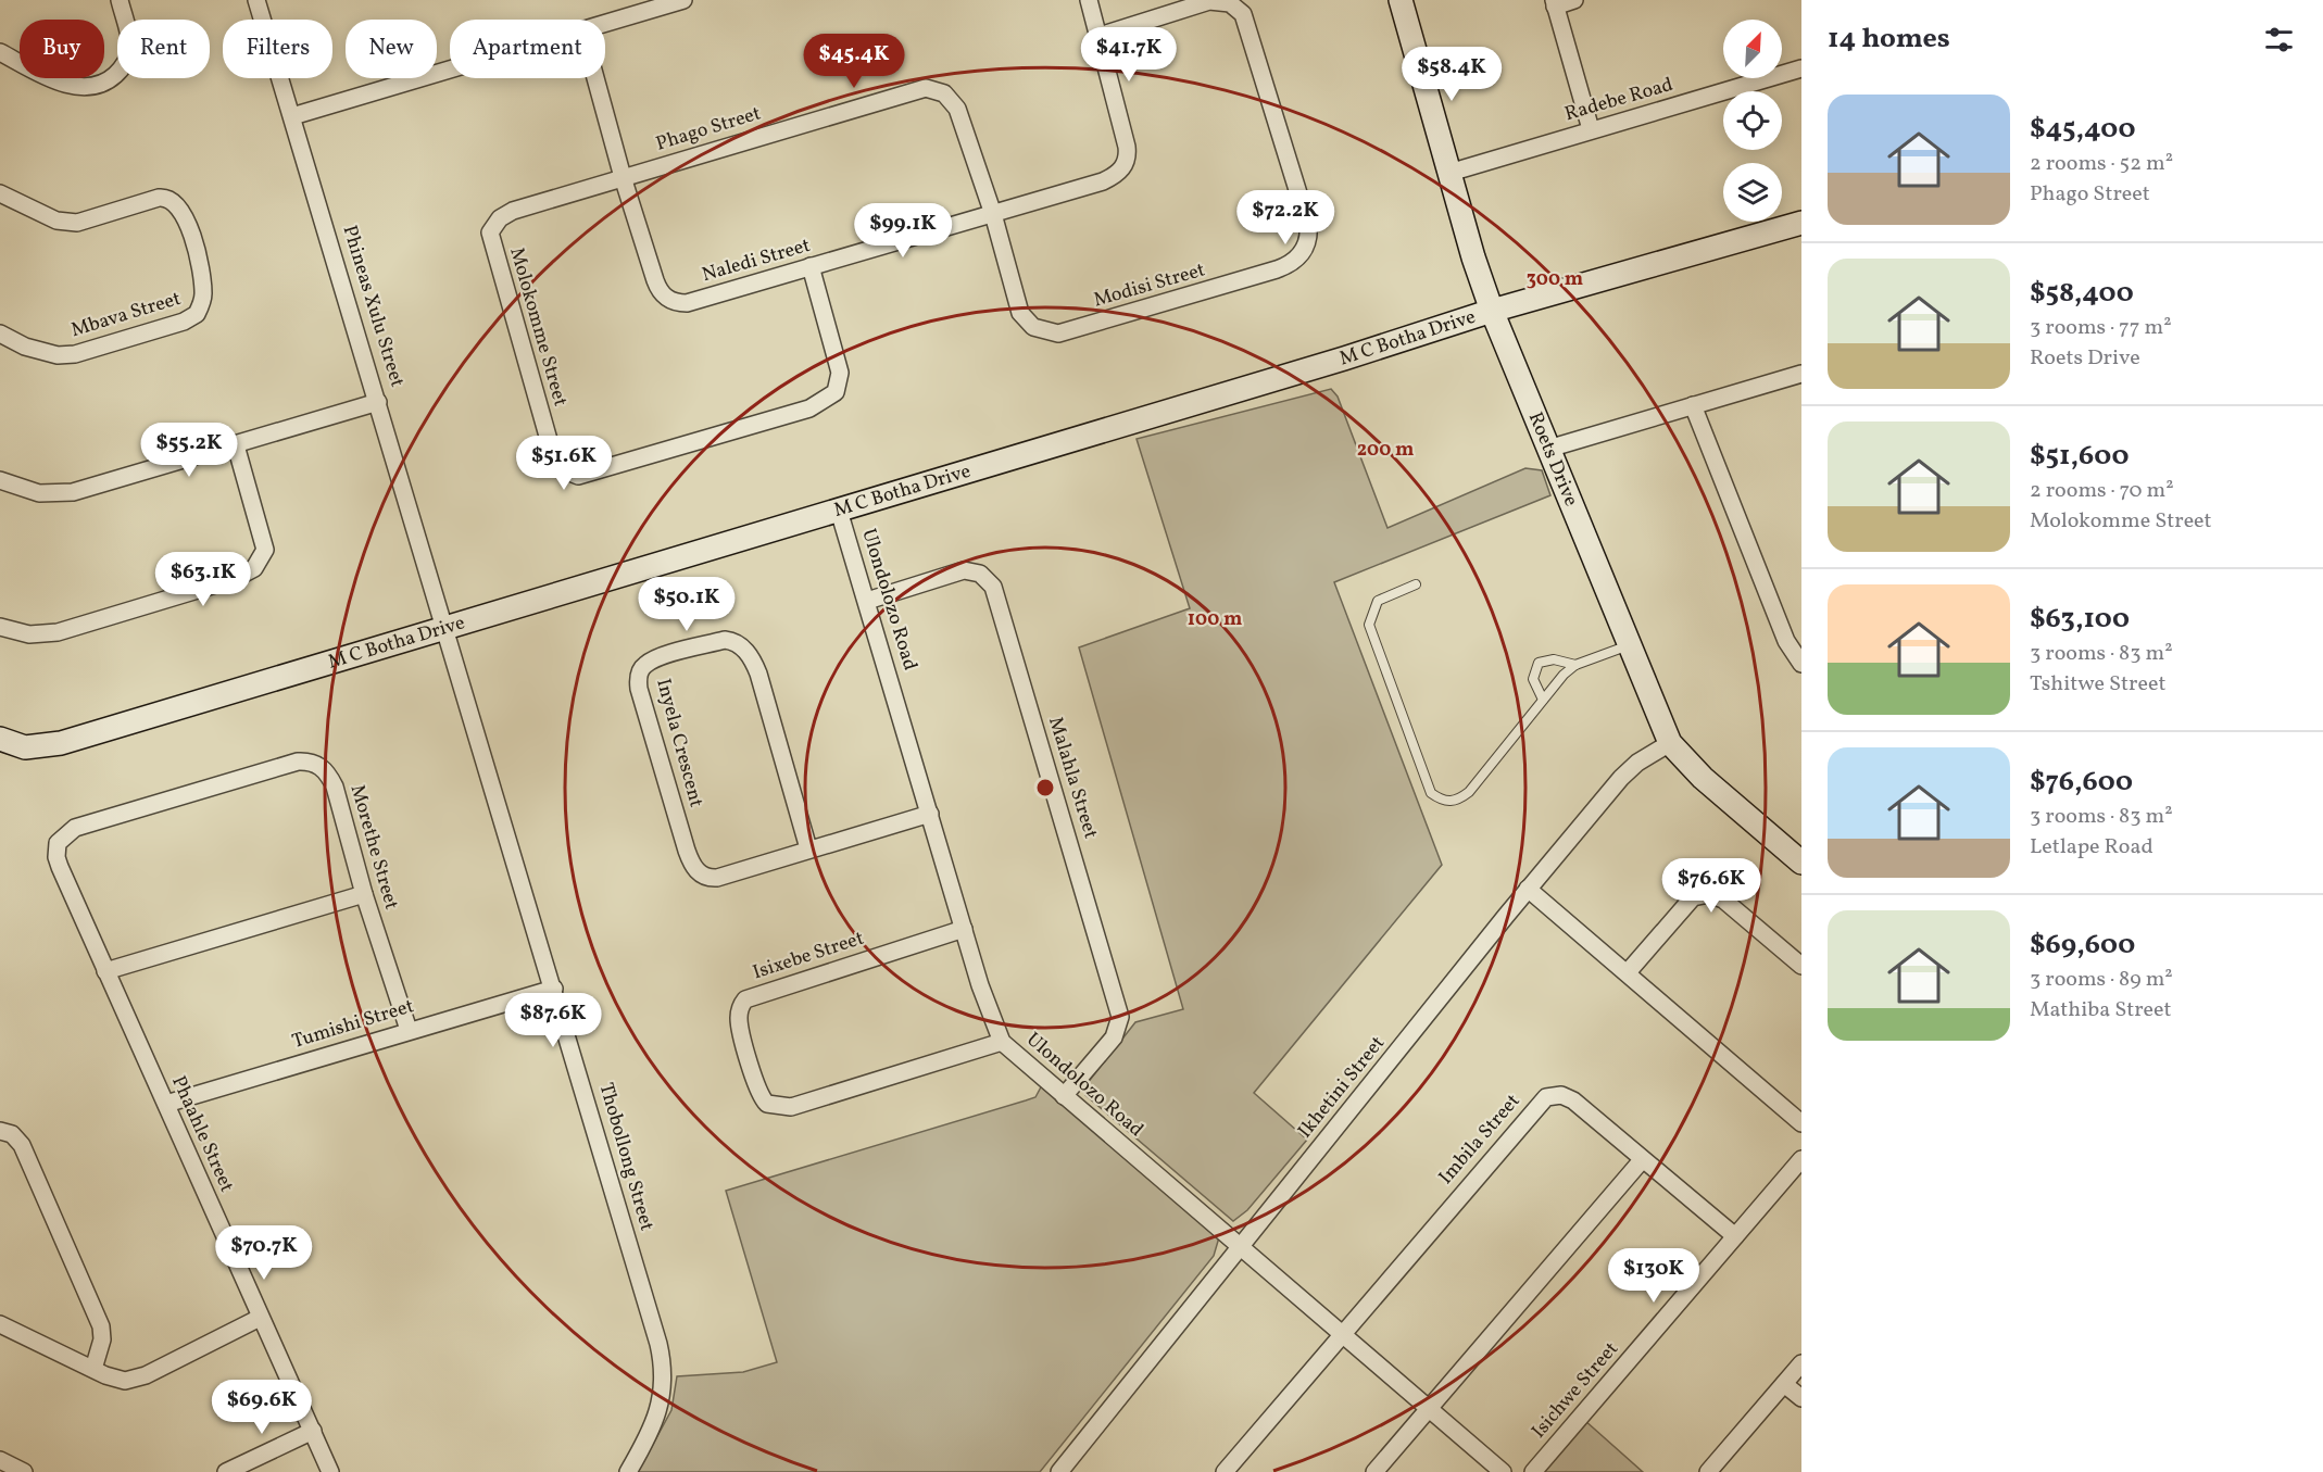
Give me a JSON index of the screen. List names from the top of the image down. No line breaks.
{"streets":{"street":["Radebe Road","Phago Street","Naledi Street","Modisi Street","Phineas Xulu Street","Mbava Street","Molokomme Street","M C Botha Drive","Roets Drive","Ulondolozo Road","Inyela Crescent","Malahla Street","Morethe Street","Isixebe Street","Tumishi Street","Ikhetini Street","Phaahle Street","Imbila Street","Thobollong Street","Isichwe Street"]},"crossings":[["Radebe Road","Roets Drive"],["Phago Street","Naledi Street"],["Phago Street","Modisi Street"],["Phago Street","Molokomme Street"],["Naledi Street","Modisi Street"],["Naledi Street","Molokomme Street"],["Phineas Xulu Street","M C Botha Drive"],["Phineas Xulu Street","Thobollong Street"],["M C Botha Drive","Roets Drive"],["M C Botha Drive","Ulondolozo Road"],["M C Botha Drive","Thobollong Street"],["Roets Drive","Ikhetini Street"],["Ulondolozo Road","Inyela Crescent"],["Ulondolozo Road","Malahla Street"],["Ulondolozo Road","Isixebe Street"],["Ulondolozo Road","Ikhetini Street"],["Ulondolozo Road","Imbila Street"],["Morethe Street","Tumishi Street"],["Morethe Street","Phaahle Street"],["Tumishi Street","Phaahle Street"],["Tumishi Street","Thobollong Street"],["Imbila Street","Isichwe Street"]],"north":"top right","page":{"heading":"14 homes","chip":["Buy","Rent","Filters","New","Apartment"],"price":["$41.7K","$45.4K","$58.4K","$72.2K","$99.1K","$55.2K","$51.6K","$63.1K","$50.1K","$76.6K","$87.6K","$70.7K","$130K","$69.6K"],"list":[{"name":"$45,400","note":"2 rooms · 52 m² · Phago Street"},{"name":"$58,400","note":"3 rooms · 77 m² · Roets Drive"},{"name":"$51,600","note":"2 rooms · 70 m² · Molokomme Street"},{"name":"$63,100","note":"3 rooms · 83 m² · Tshitwe Street"},{"name":"$76,600","note":"3 rooms · 83 m² · Letlape Road"},{"name":"$69,600","note":"3 rooms · 89 m² · Mathiba Street"}]},"rings":["300 m","200 m","100 m"]}
